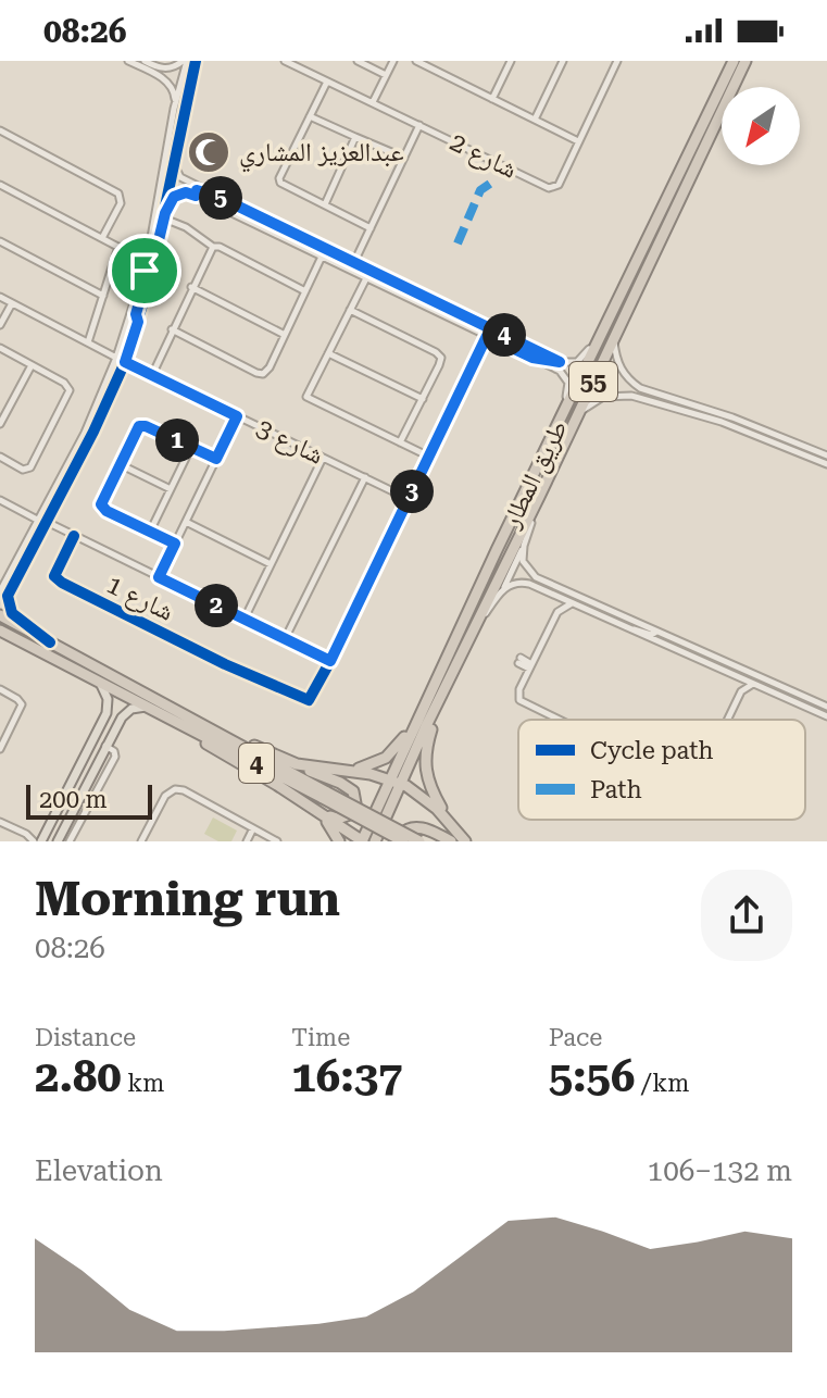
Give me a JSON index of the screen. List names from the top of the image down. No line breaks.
{"streets":{"highway":["55","طريق المطار","4"],"street":["شارع 2","شارع 3","شارع 1"]},"crossings":[["شارع 3","شارع 1"]],"places":{"mosque":["عبدالعزيز المشاري"]},"legend":["Cycle path","Path"],"scale_bar":"200 m","north":"bottom left","page":{"status":"08:26","pins":["5","4","1","3","2"],"scale":"200 m","heading":["Morning run","08:26"],"stats":[["Distance","2.80 km"],["Time","16:37"],["Pace","5:56 /km"]],"chart":["Elevation","106–132 m"]}}
